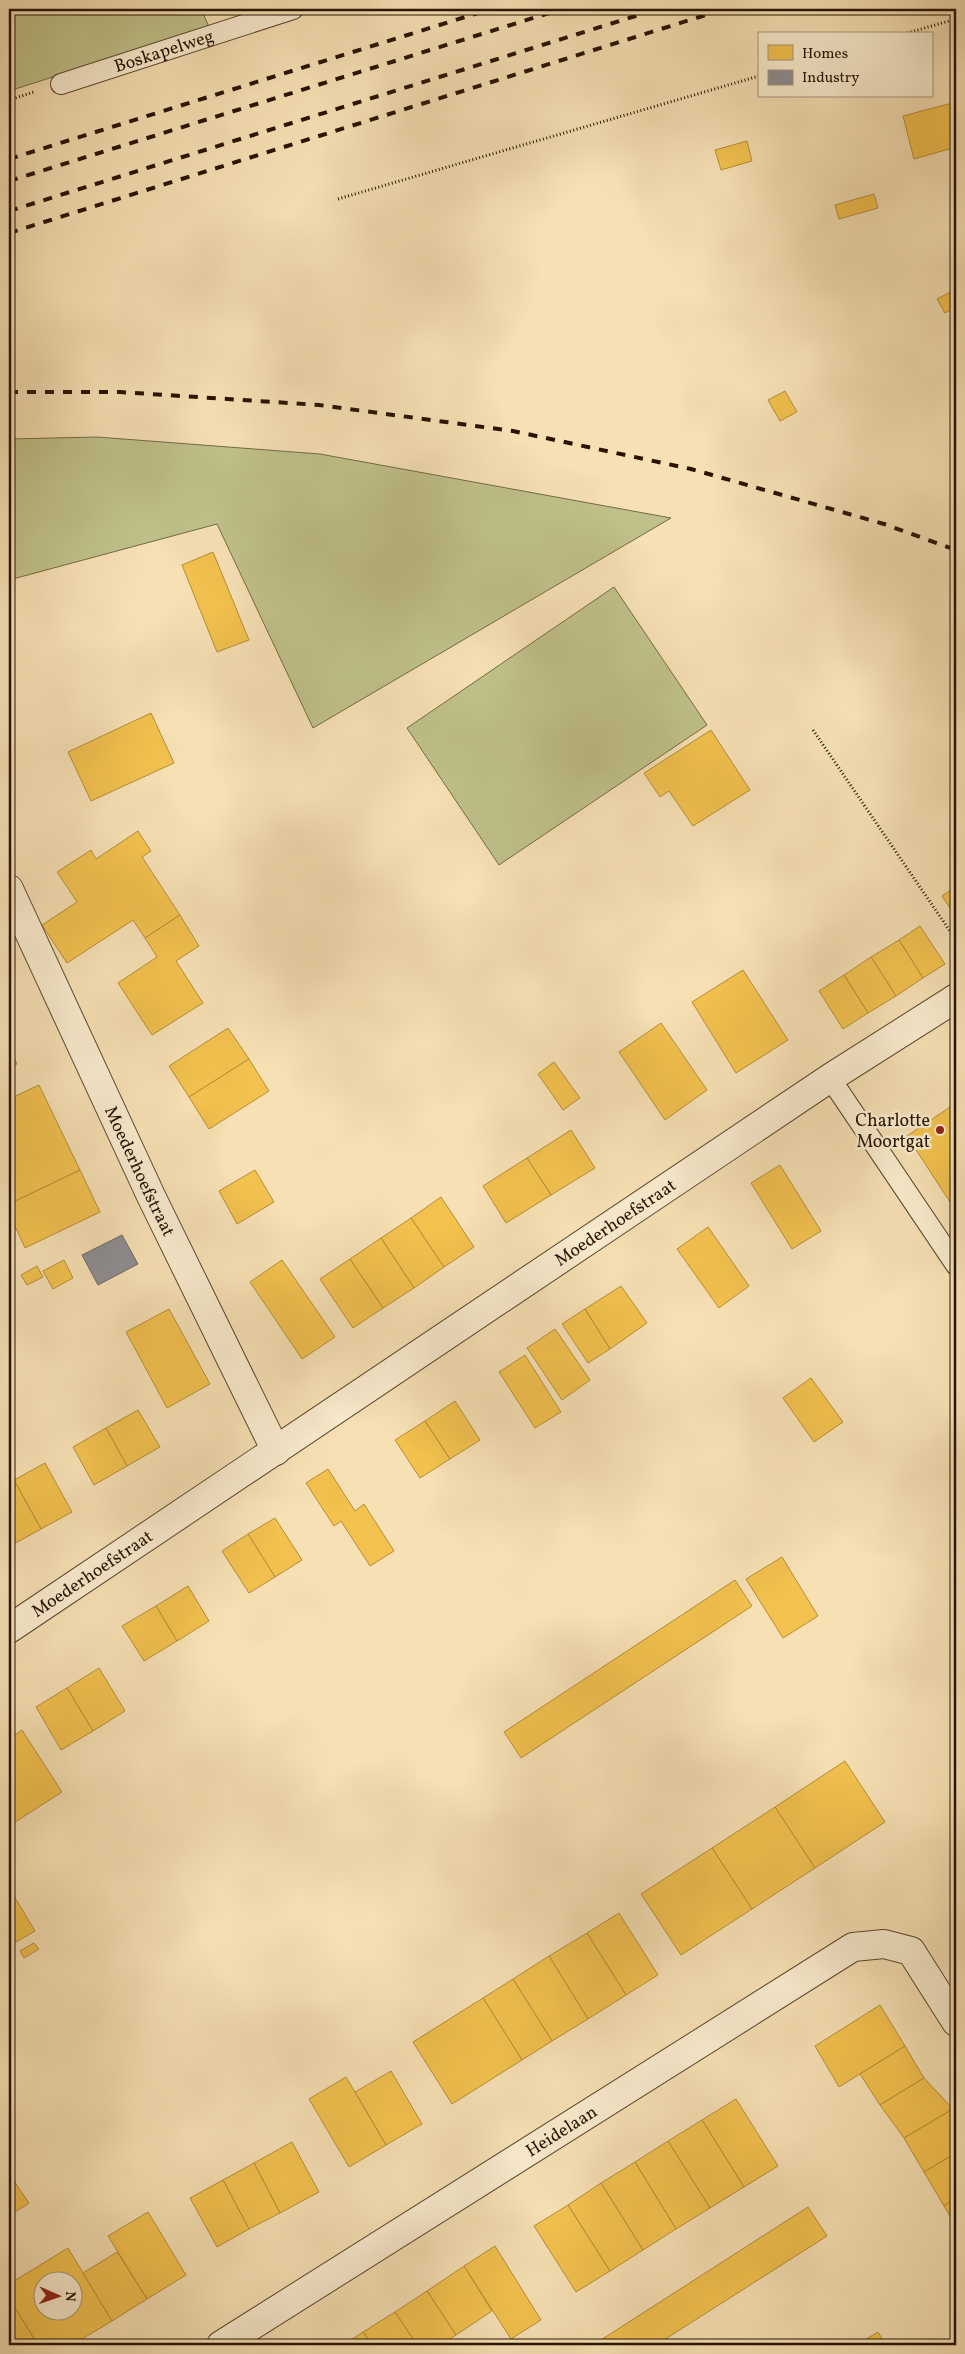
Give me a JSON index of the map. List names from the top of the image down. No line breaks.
{"streets":{"street":["Moederhoefstraat","Heidelaan"],"lane":["Boskapelweg"]},"places":["Charlotte Moortgat"],"legend":["Homes","Industry"],"north":"right"}
